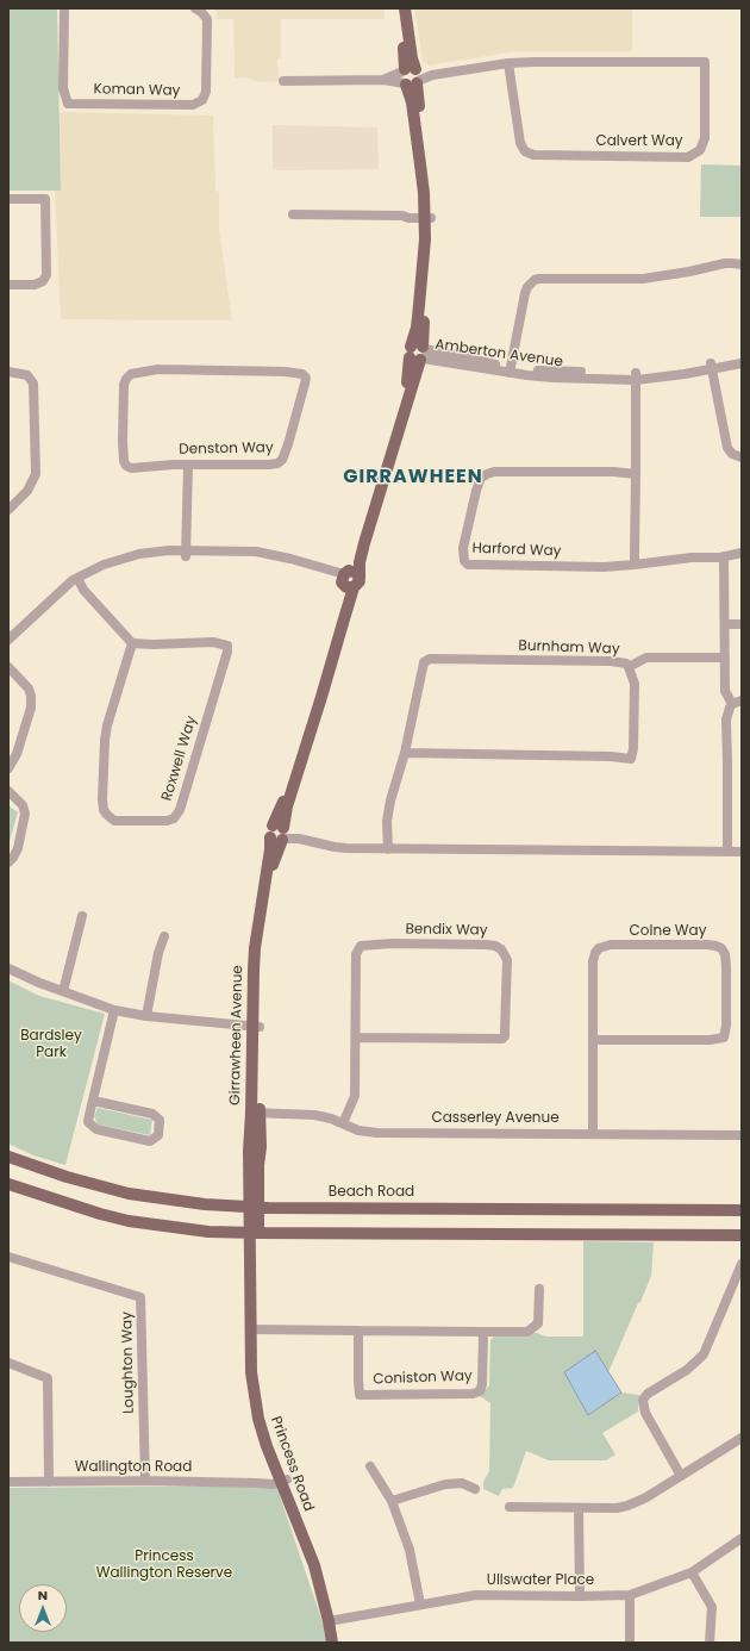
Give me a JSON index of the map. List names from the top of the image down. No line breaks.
{"streets":{"main road":["Girrawheen Avenue","Beach Road","Princess Road"],"street":["Koman Way","Calvert Way","Amberton Avenue","Denston Way","Harford Way","Burnham Way","Roxwell Way","Bendix Way","Colne Way","Casserley Avenue","Loughton Way","Coniston Way","Wallington Road","Ullswater Place"]},"crossings":[["Calvert Way","Girrawheen Avenue"],["Amberton Avenue","Girrawheen Avenue"],["Bendix Way","Casserley Avenue"],["Colne Way","Casserley Avenue"],["Girrawheen Avenue","Casserley Avenue"],["Girrawheen Avenue","Beach Road"],["Girrawheen Avenue","Princess Road"],["Loughton Way","Wallington Road"],["Princess Road","Wallington Road"],["Princess Road","Ullswater Place"]],"districts":["GIRRAWHEEN"],"parks":["Bardsley Park","Princess Wallington Reserve"],"north":"top"}
